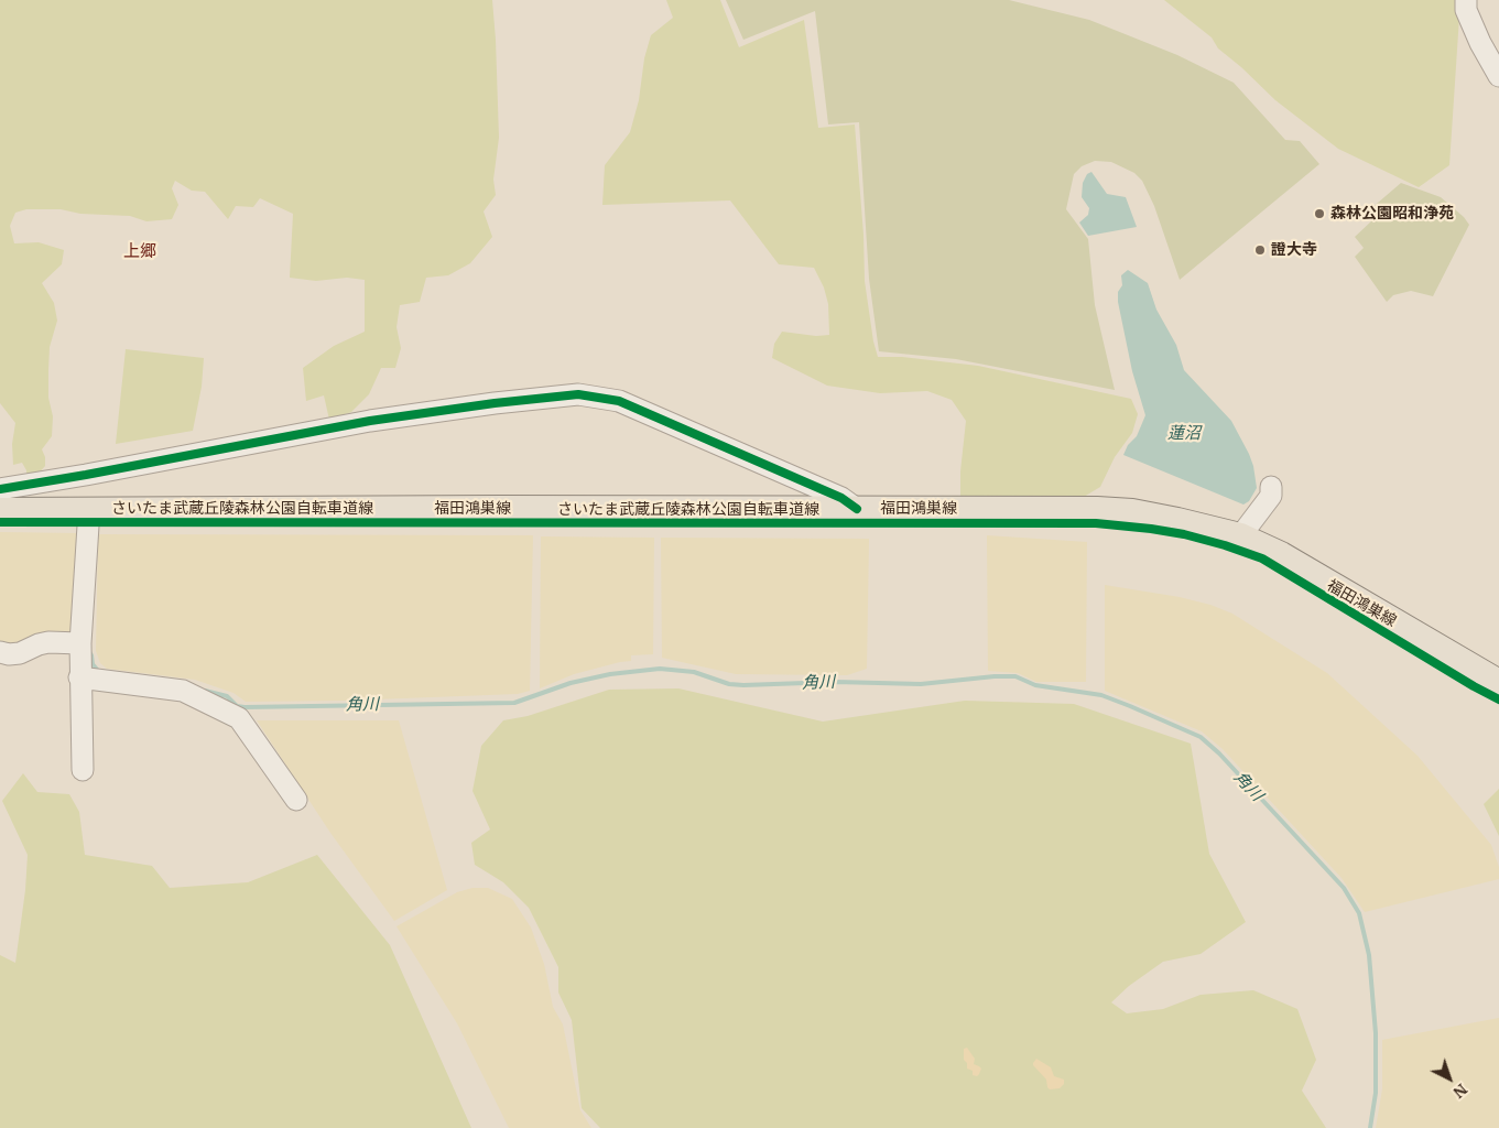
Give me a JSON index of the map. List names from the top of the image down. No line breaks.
{"streets":{"main road":["福田鴻巣線"],"cycle path":["さいたま武蔵丘陵森林公園自転車道線"]},"districts":["上郷"],"water":["蓮沼","角川"],"places":["森林公園昭和浄苑","證大寺"],"north":"bottom right"}
